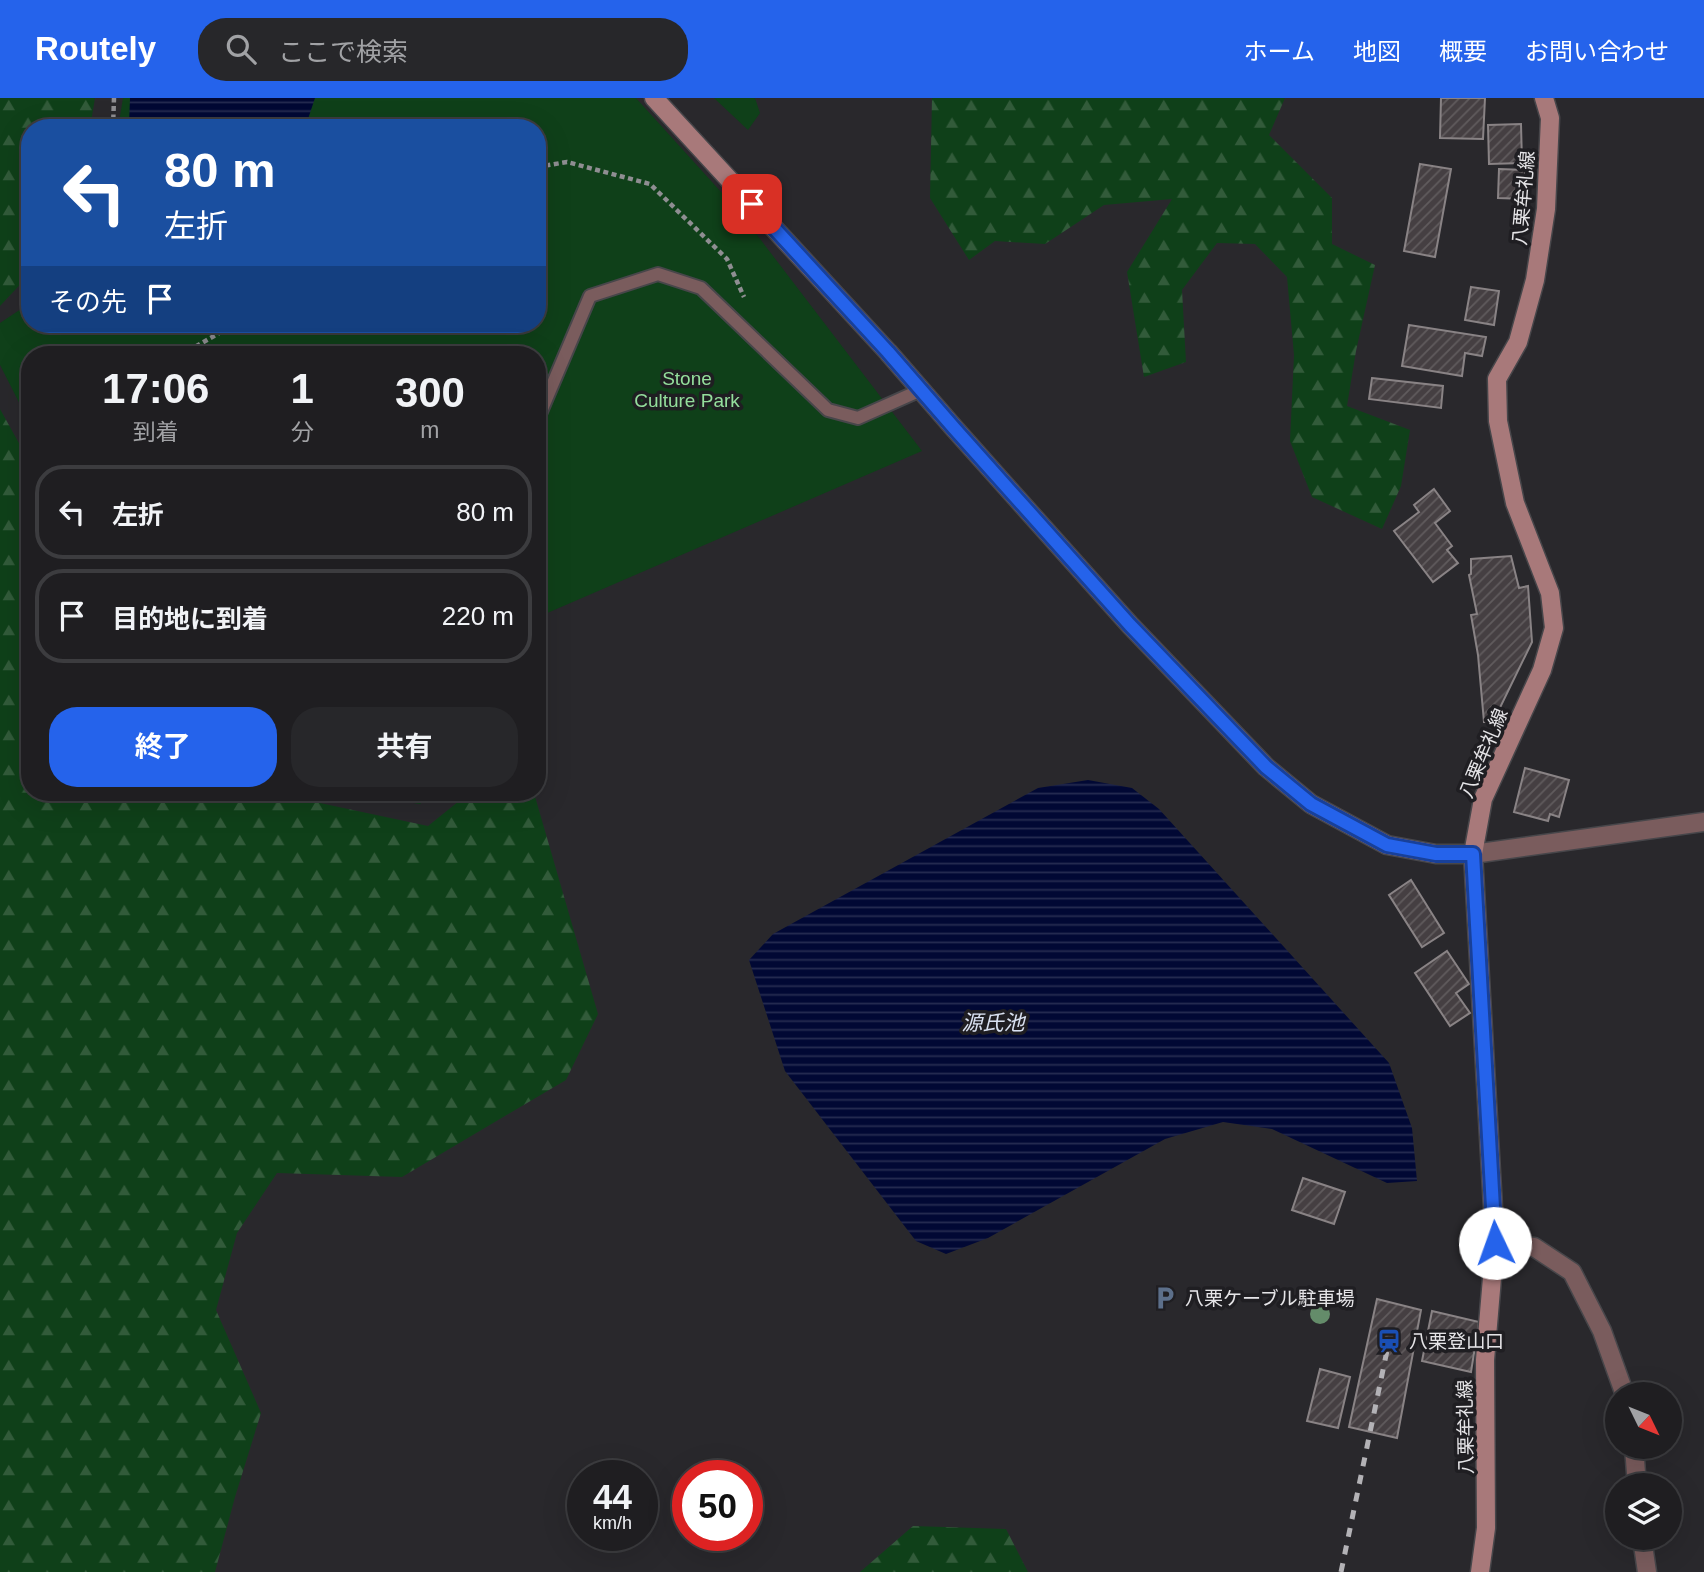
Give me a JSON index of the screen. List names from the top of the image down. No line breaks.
{"streets":{"main road":["八栗牟礼線"]},"water":["源氏池"],"parks":["Stone Culture Park"],"places":{"parking":["八栗ケーブル駐車場"],"station":["八栗登山口"]},"north":"bottom right","page":{"header":"Routely","search":"ここで検索","nav":["ホーム","地図","概要","お問い合わせ"],"turn":["80 m","左折"],"then":"その先","eta":["17:06","到着","1","分","300","m"],"list":[{"name":"左折","value":"80 m"},{"name":"目的地に到着","value":"220 m"}],"buttons":["終了","共有"],"speed":"44 km/h","limit":"50"}}
